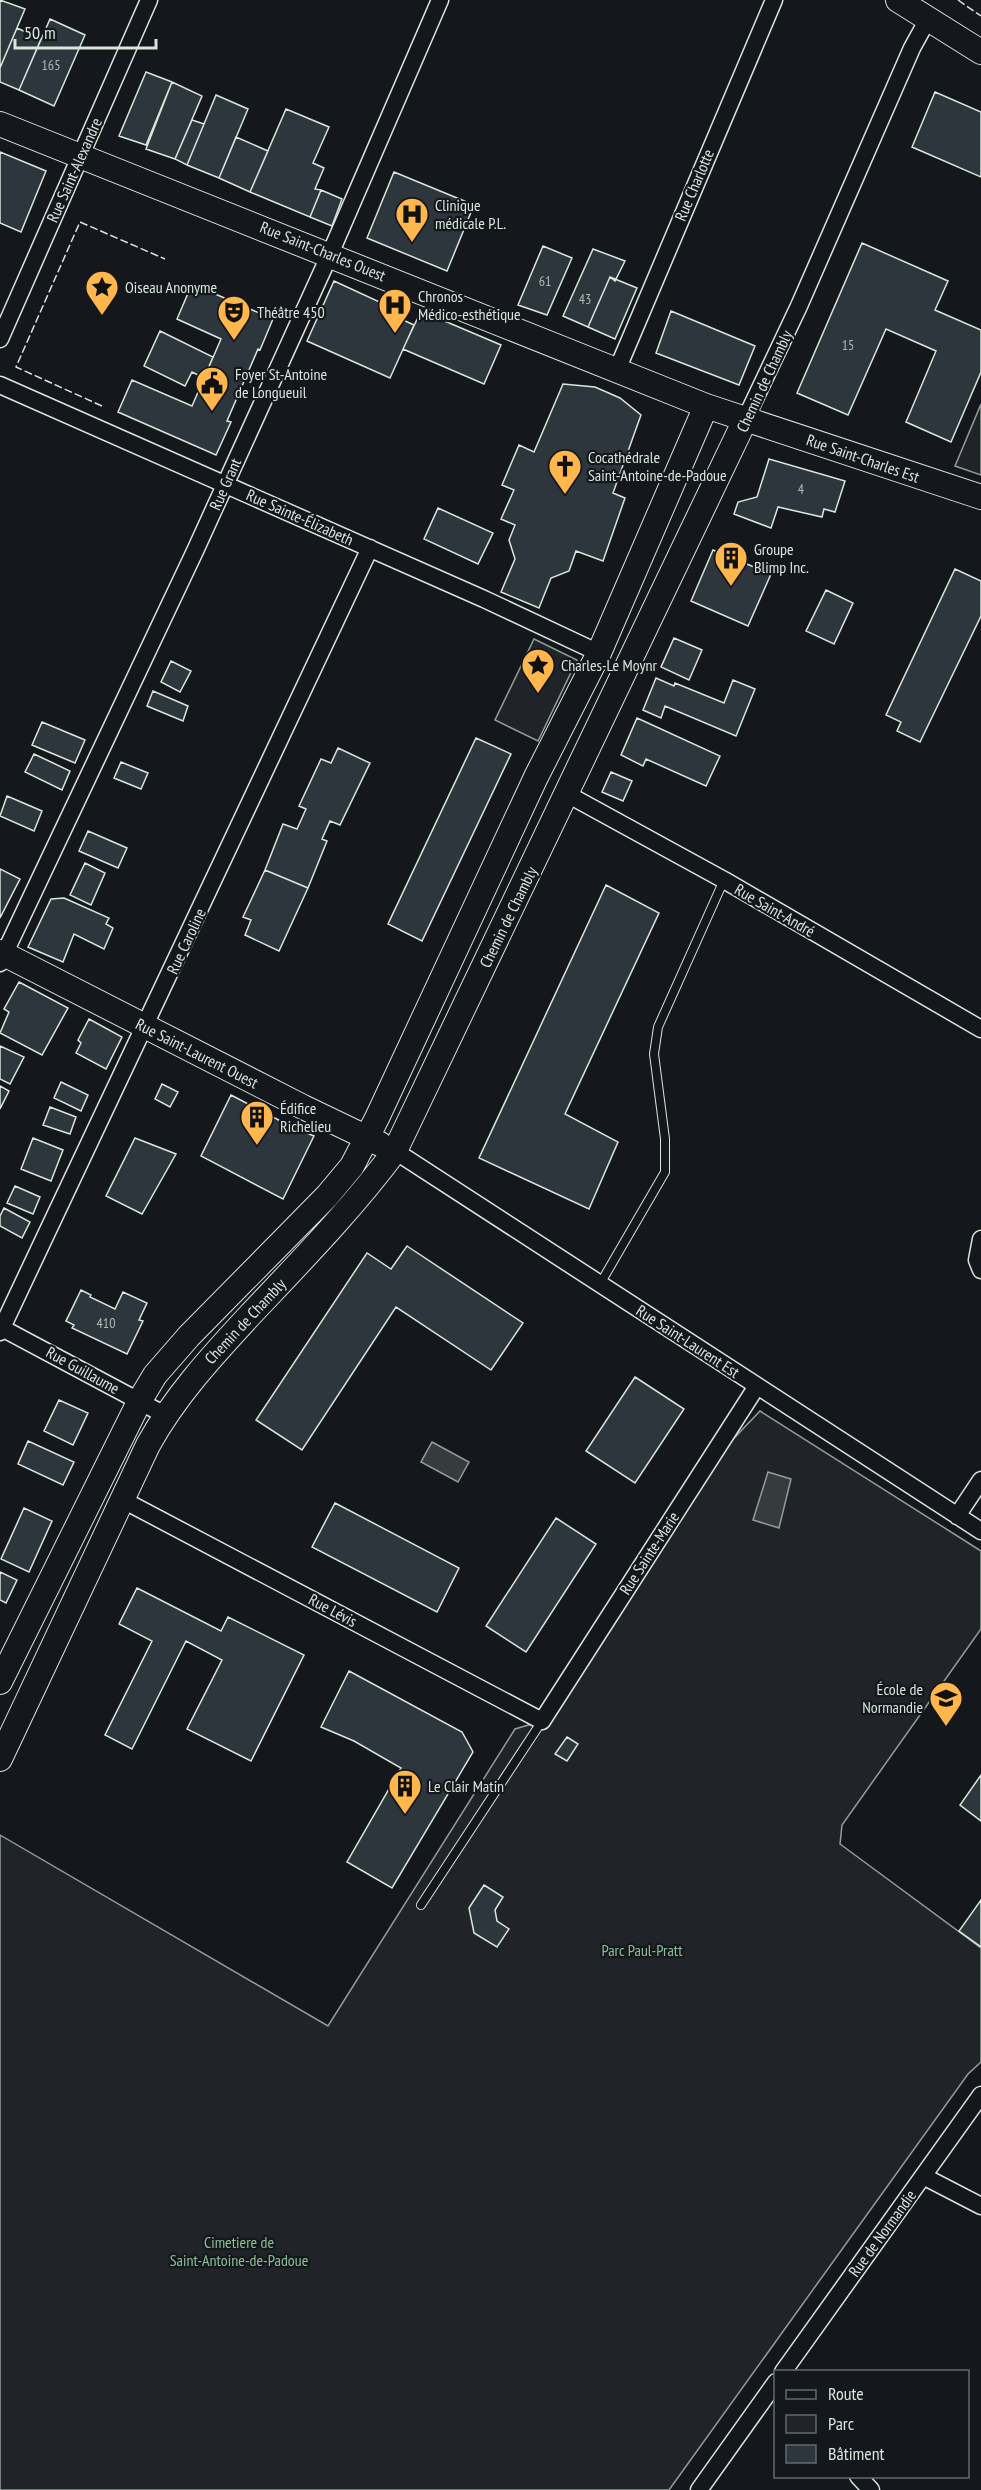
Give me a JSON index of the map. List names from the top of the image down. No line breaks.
{"streets":{"main road":["Rue Saint-Charles Ouest","Chemin de Chambly","Rue Saint-Charles Est","Rue Saint-Laurent Ouest"],"street":["Rue Saint-Alexandre","Rue Charlotte","Rue Grant","Rue Sainte-Élizabeth","Rue Saint-André","Rue Caroline","Rue Saint-Laurent Est","Rue Guillaume","Rue Sainte-Marie","Rue Lévis","Rue de Normandie"]},"crossings":[["Rue Saint-Alexandre","Rue Saint-Charles Ouest"],["Rue Charlotte","Rue Saint-Charles Ouest"],["Rue Saint-Charles Ouest","Chemin de Chambly"],["Rue Saint-Charles Ouest","Rue Saint-Charles Est"],["Rue Saint-Charles Ouest","Rue Grant"],["Chemin de Chambly","Rue Saint-Charles Est"],["Chemin de Chambly","Rue Sainte-Élizabeth"],["Chemin de Chambly","Rue Saint-André"],["Chemin de Chambly","Rue Saint-Laurent Ouest"],["Chemin de Chambly","Rue Saint-Laurent Est"],["Chemin de Chambly","Rue Guillaume"],["Chemin de Chambly","Rue Lévis"],["Rue Grant","Rue Sainte-Élizabeth"],["Rue Grant","Rue Saint-Laurent Ouest"],["Rue Sainte-Élizabeth","Rue Caroline"],["Rue Caroline","Rue Saint-Laurent Ouest"],["Rue Caroline","Rue Guillaume"],["Rue Saint-Laurent Ouest","Rue Saint-Laurent Est"],["Rue Saint-Laurent Est","Rue Sainte-Marie"],["Rue Sainte-Marie","Rue Lévis"]],"parks":["Parc Paul-Pratt","Cimetiere de Saint-Antoine-de-Padoue"],"places":{"hospital":["Clinique médicale P.L.","Chronos Médico-esthétique"],"place":["Oiseau Anonyme","Charles-Le Moynr"],"theatre":["Théâtre 450"],"public building":["Foyer St-Antoine de Longueuil"],"church":["Cocathédrale Saint-Antoine-de-Padoue"],"building":["Groupe Blimp Inc.","Édifice Richelieu","Le Clair Matin"],"school or university":["École de Normandie"]},"house_numbers":["165","61","43","15","4","410"],"legend":["Route","Parc","Bâtiment"],"scale_bar":"50 m"}
